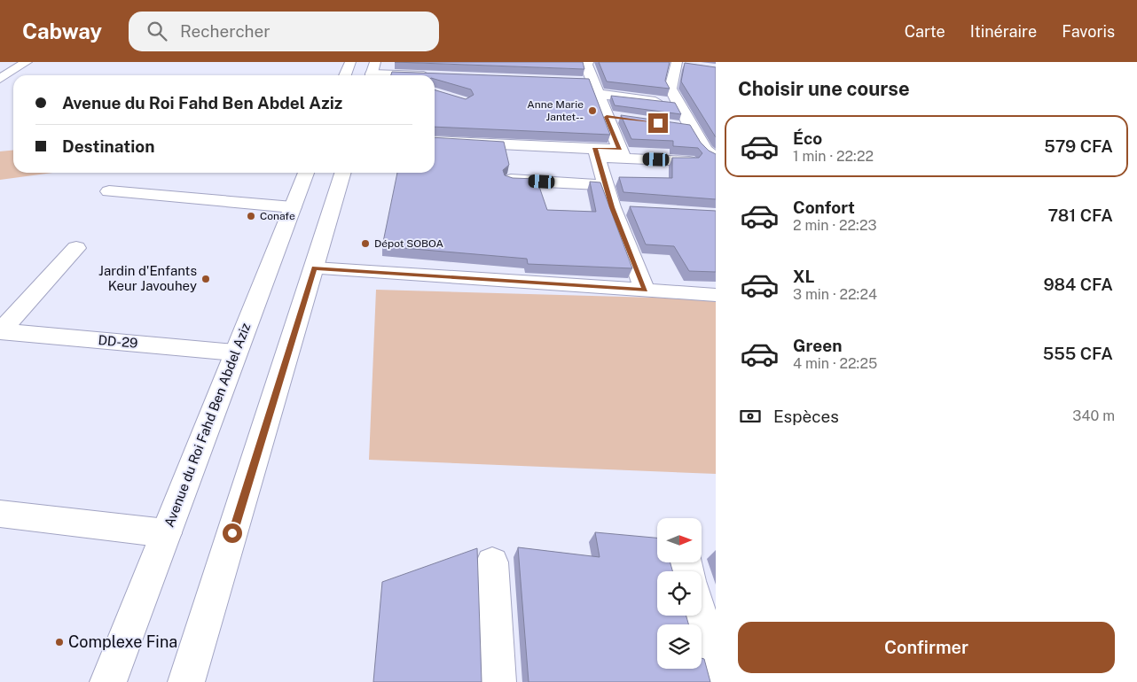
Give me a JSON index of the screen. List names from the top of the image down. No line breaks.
{"streets":{"street":["DD-29","Avenue du Roi Fahd Ben Abdel Aziz"]},"crossings":[["DD-29","Avenue du Roi Fahd Ben Abdel Aziz"]],"places":["Anne Marie Jantet--","Conafe","Dépot SOBOA","Jardin d'Enfants Keur Javouhey","Complexe Fina"],"north":"right","page":{"header":"Cabway","search":"Rechercher","nav":["Carte","Itinéraire","Favoris"],"heading":"Choisir une course","banner":["Avenue du Roi Fahd Ben Abdel Aziz","Destination"],"list":[{"name":"Éco","note":"1 min · 22:22","value":"579 CFA"},{"name":"Confort","note":"2 min · 22:23","value":"781 CFA"},{"name":"XL","note":"3 min · 22:24","value":"984 CFA"},{"name":"Green","note":"4 min · 22:25","value":"555 CFA"}],"pay":["Espèces","340 m"],"buttons":"Confirmer"}}
